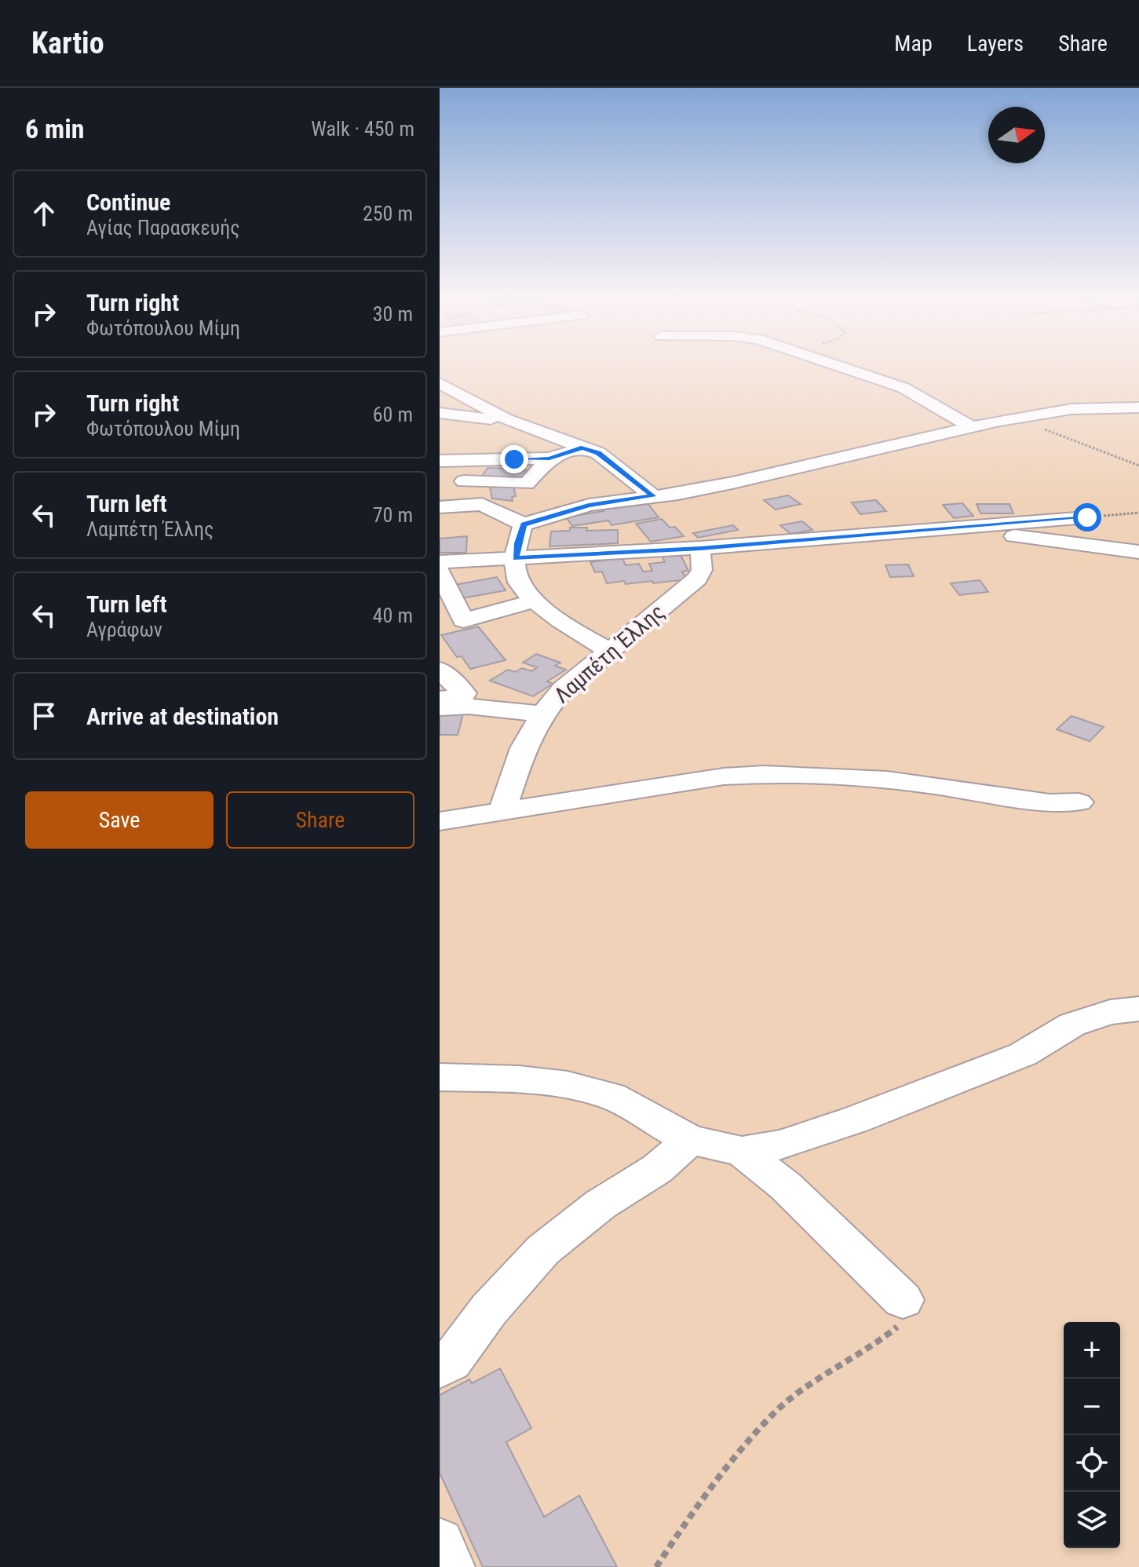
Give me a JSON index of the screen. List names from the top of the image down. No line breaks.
{"streets":{"street":["Λαμπέτη Έλλης"]},"north":"right","page":{"header":"Kartio","nav":["Map","Layers","Share"],"heading":["6 min","Walk · 450 m"],"list":[["Continue","Αγίας Παρασκευής","250 m"],["Turn right","Φωτόπουλου Μίμη","30 m"],["Turn right","Φωτόπουλου Μίμη","60 m"],["Turn left","Λαμπέτη Έλλης","70 m"],["Turn left","Αγράφων","40 m"],"Arrive at destination"],"buttons":["Save","Share"],"map_buttons":["+","−"]}}
